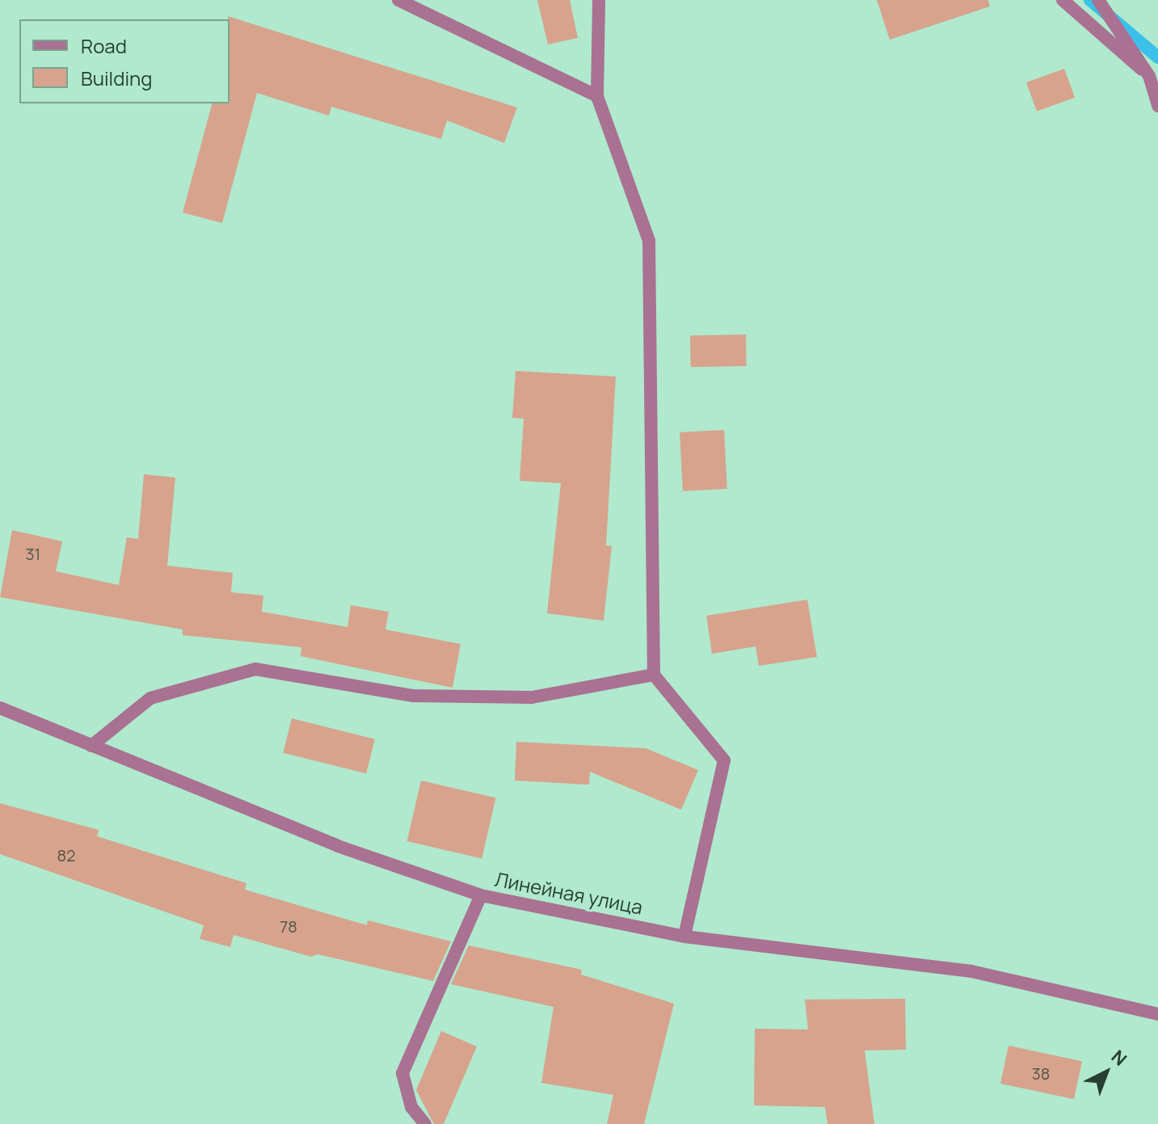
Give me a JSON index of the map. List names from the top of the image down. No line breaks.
{"streets":{"street":["Линейная улица"]},"house_numbers":["31","82","78","38"],"legend":["Road","Building"],"north":"top right"}
